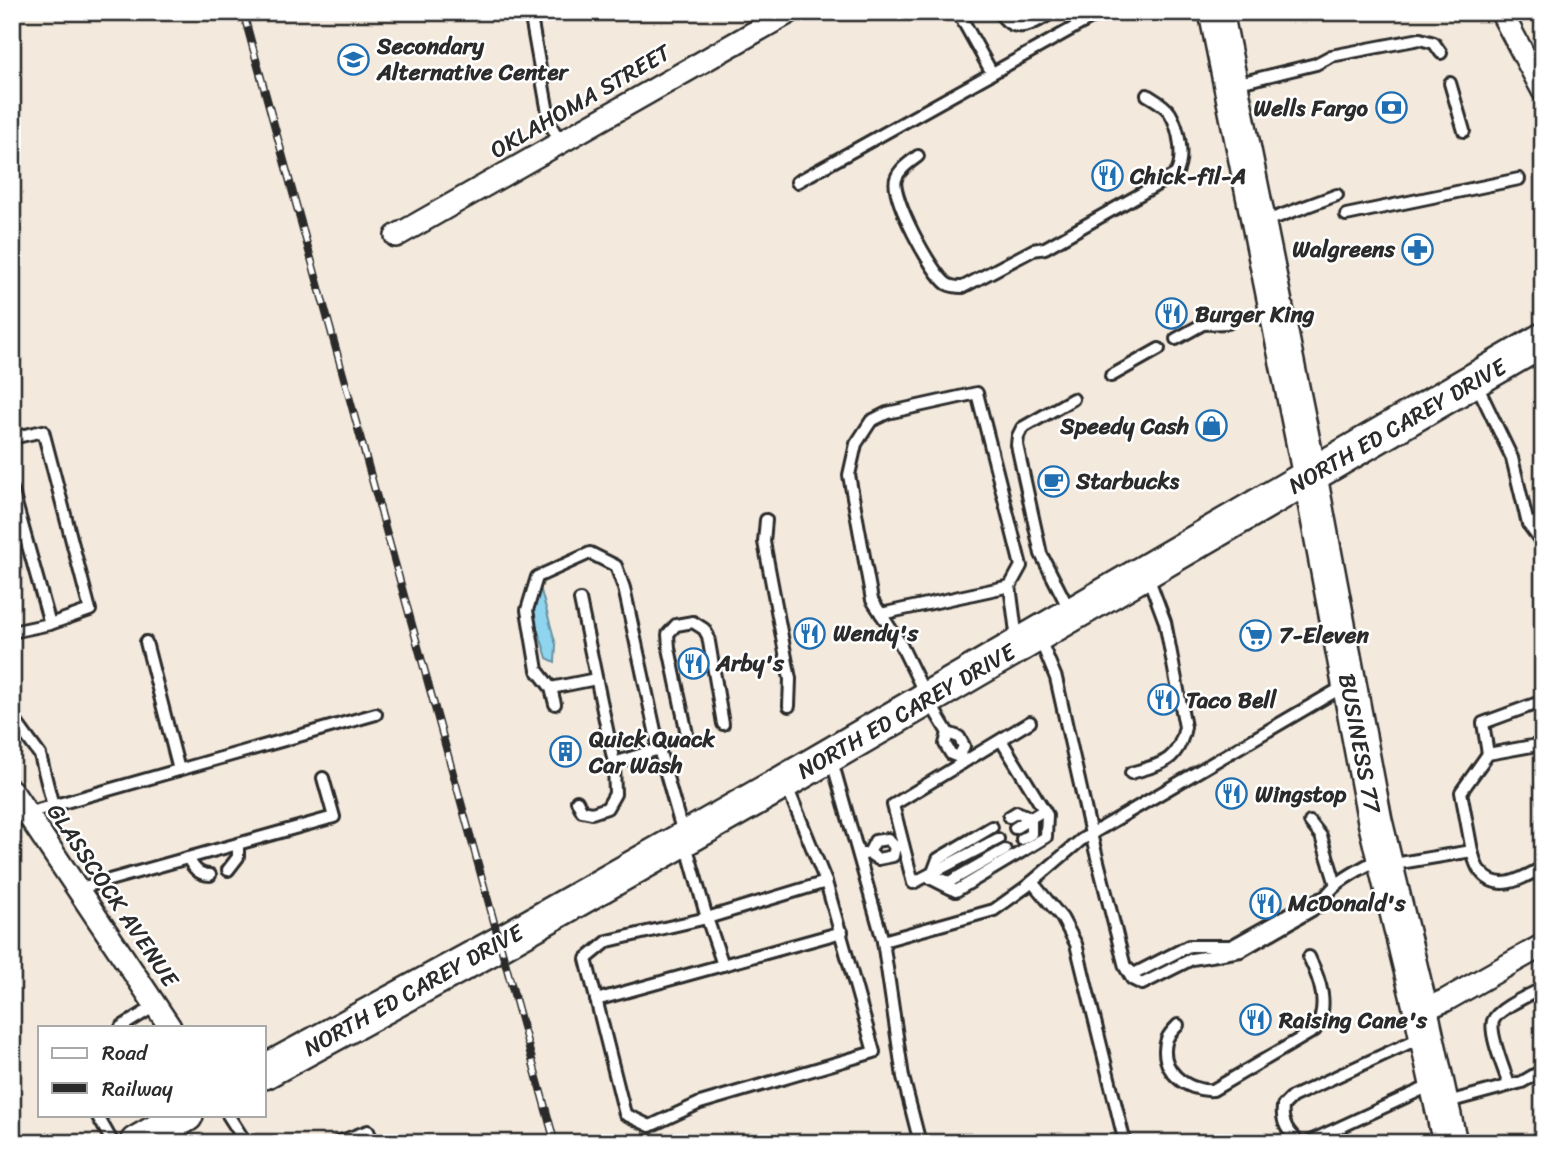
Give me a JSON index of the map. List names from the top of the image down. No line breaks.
{"streets":{"main road":["NORTH ED CAREY DRIVE","BUSINESS 77"],"street":["OKLAHOMA STREET","GLASSCOCK AVENUE"]},"crossings":[["NORTH ED CAREY DRIVE","BUSINESS 77"]],"places":{"school or university":["Secondary Alternative Center"],"bank":["Wells Fargo"],"restaurant":["Chick-fil-A","Burger King","Wendy's","Arby's","Taco Bell","Wingstop","McDonald's","Raising Cane's"],"pharmacy":["Walgreens"],"shop":["Speedy Cash"],"cafe":["Starbucks"],"supermarket":["7-Eleven"],"building":["Quick Quack Car Wash"]},"legend":["Road","Railway"]}
